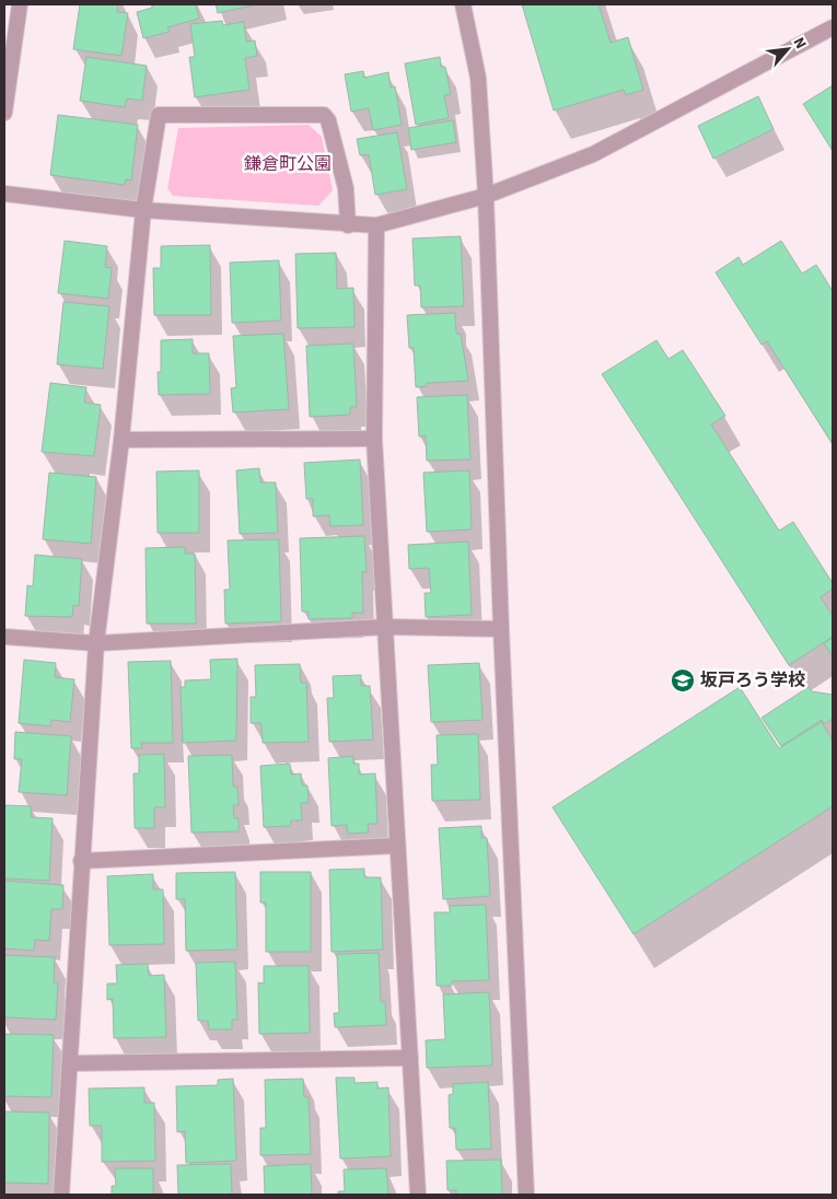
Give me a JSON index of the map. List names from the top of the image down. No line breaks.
{"parks":["鎌倉町公園"],"places":{"school or university":["坂戸ろう学校"]},"north":"top right"}
